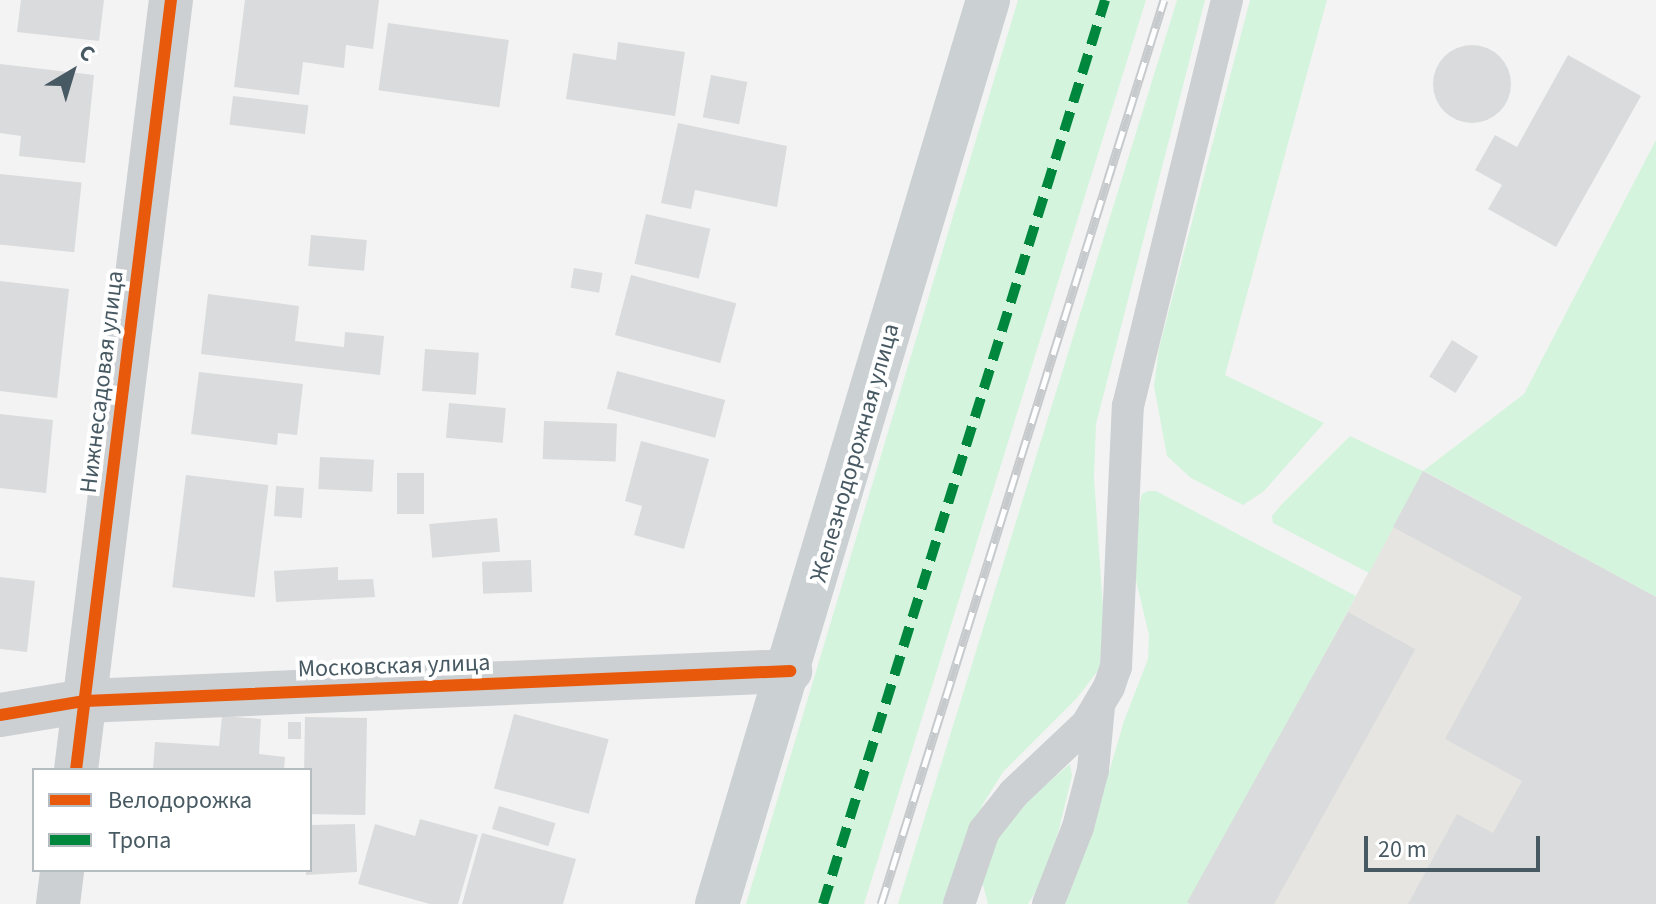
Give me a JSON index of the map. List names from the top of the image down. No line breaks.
{"streets":{"main road":["Железнодорожная улица"],"street":["Нижнесадовая улица","Московская улица"]},"crossings":[["Нижнесадовая улица","Московская улица"],["Железнодорожная улица","Московская улица"]],"legend":["Велодорожка","Тропа"],"scale_bar":"20 m","north":"top right"}
